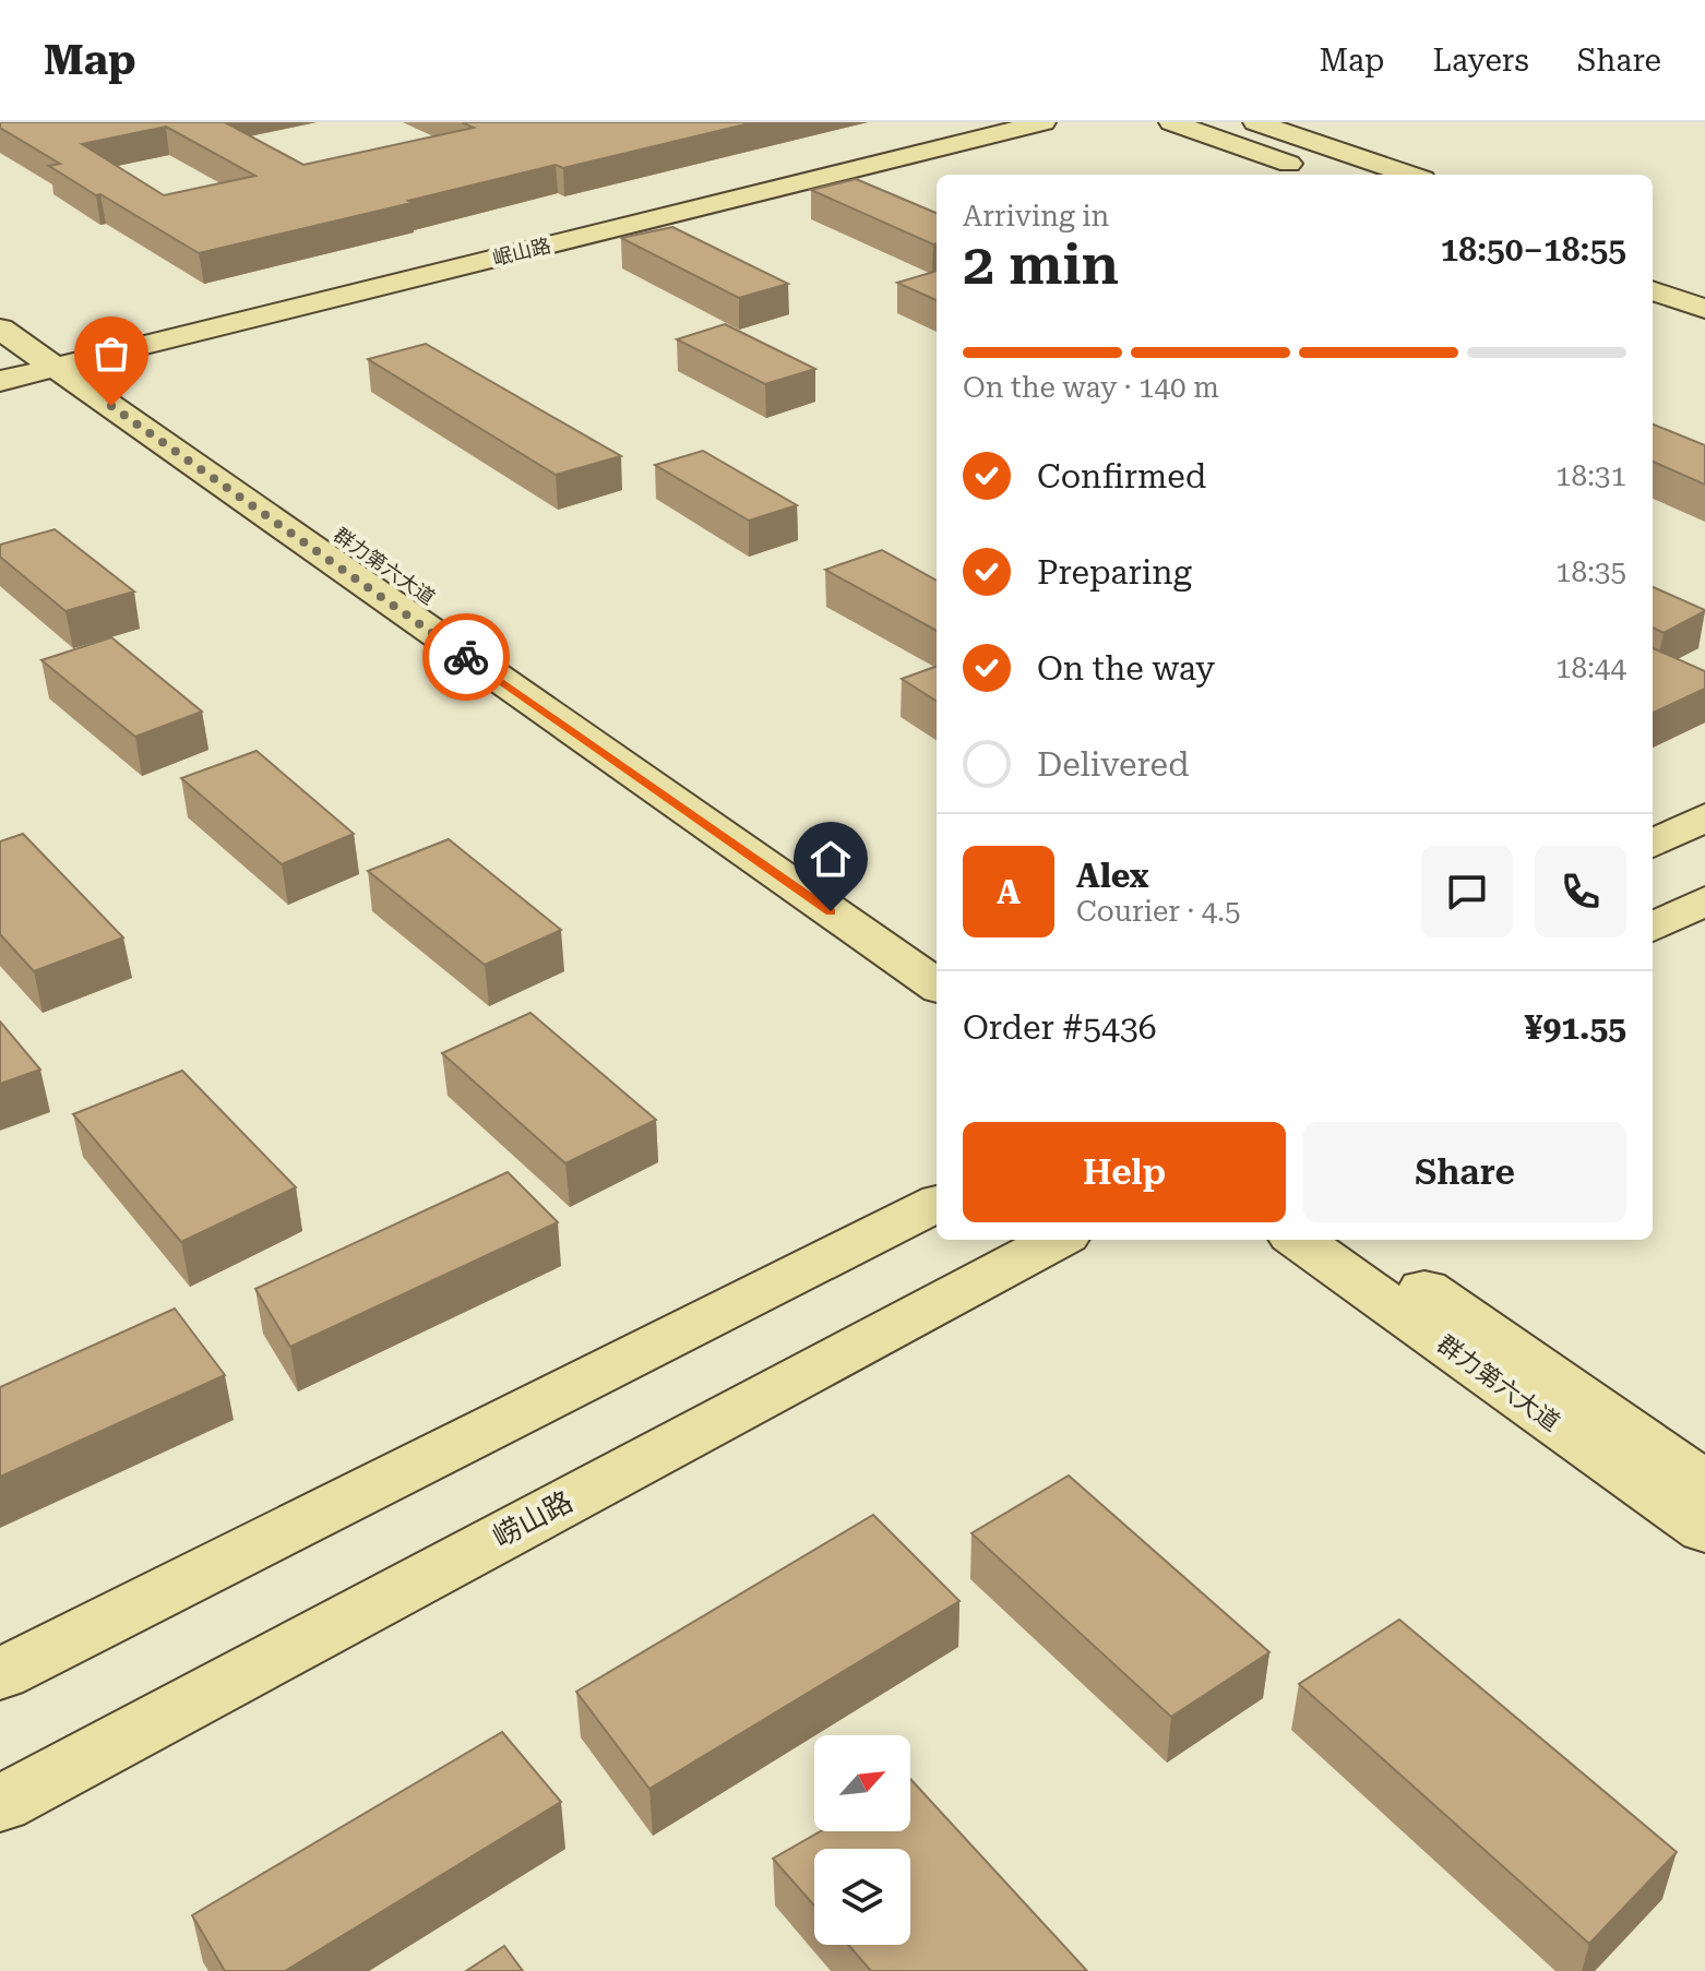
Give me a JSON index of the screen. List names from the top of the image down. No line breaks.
{"streets":{"main road":["岷山路","群力第六大道","崂山路"]},"crossings":[["岷山路","群力第六大道"]],"north":"top right","page":{"header":"Map","nav":["Map","Layers","Share"],"heading":["2 min","Arriving in","18:50–18:55"],"panel":["Alex","Courier · 4.5","Order #5436","¥91.55"],"bar":"On the way · 140 m","list":[["Confirmed","18:31"],["Preparing","18:35"],["On the way","18:44"],"Delivered"],"round":"A","buttons":["Help","Share"]}}
